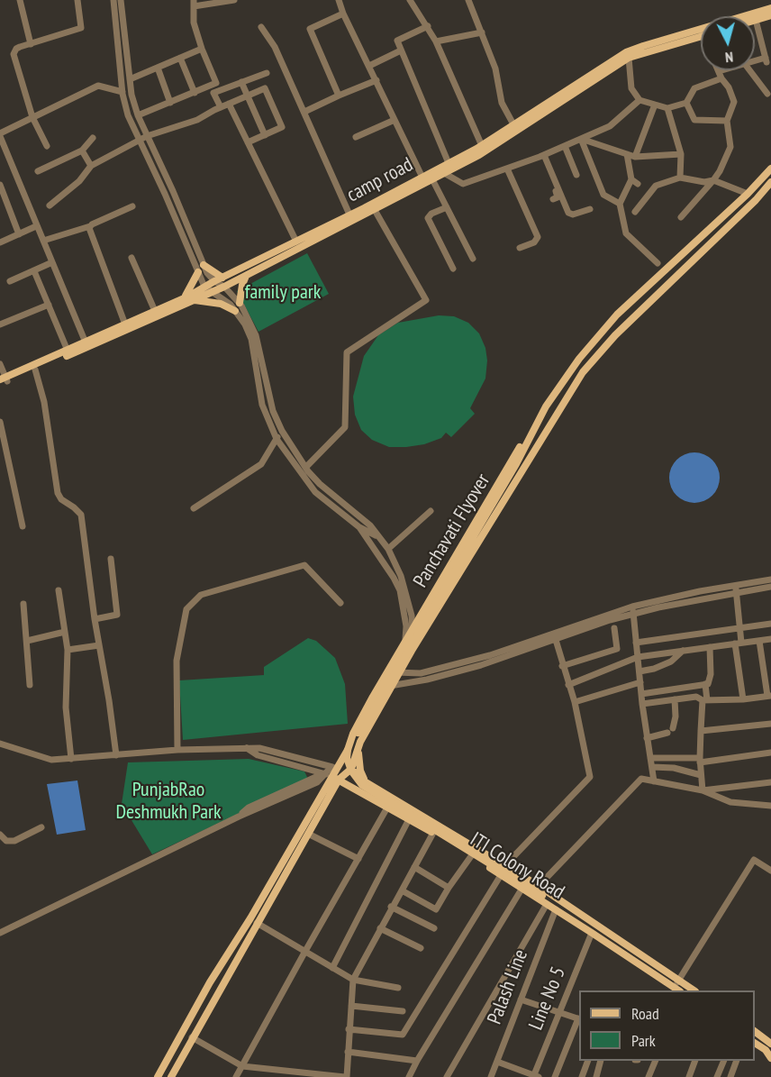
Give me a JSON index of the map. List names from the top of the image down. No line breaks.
{"streets":{"main road":["camp road","Panchavati Flyover","ITI Colony Road"],"street":["Palash Line","Line No 5"]},"crossings":[["Panchavati Flyover","ITI Colony Road"],["Panchavati Flyover","Palash Line"],["ITI Colony Road","Palash Line"],["ITI Colony Road","Line No 5"]],"parks":["family park","PunjabRao Deshmukh Park"],"legend":["Road","Park"],"north":"bottom"}
